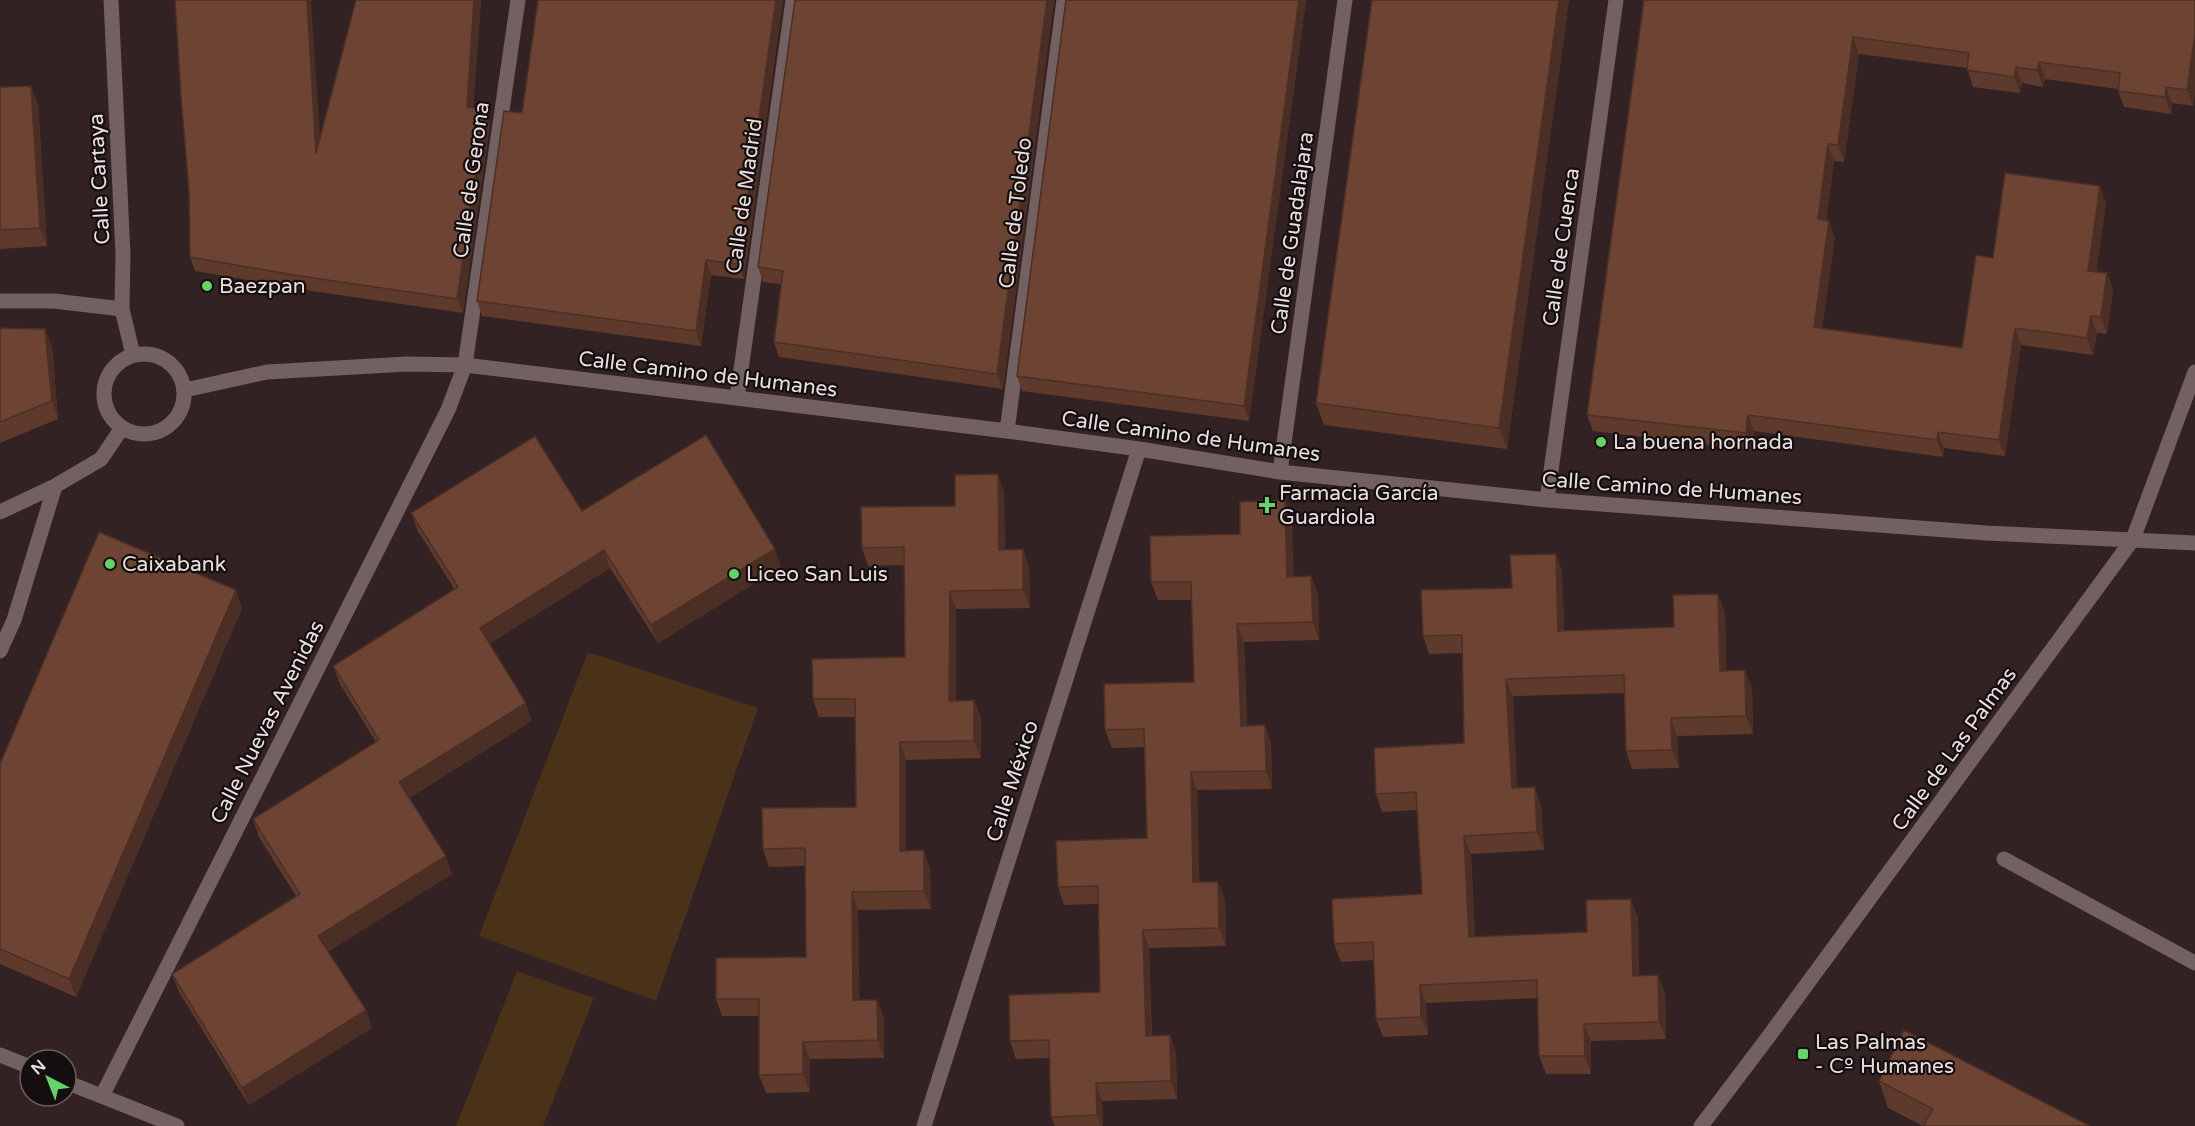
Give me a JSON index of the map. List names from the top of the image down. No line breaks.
{"streets":{"street":["Calle Cartaya","Calle de Gerona","Calle de Madrid","Calle de Toledo","Calle de Guadalajara","Calle de Cuenca","Calle Camino de Humanes","Calle Nuevas Avenidas","Calle de Las Palmas","Calle México"]},"crossings":[["Calle Cartaya","Calle Camino de Humanes"],["Calle de Gerona","Calle Camino de Humanes"],["Calle de Gerona","Calle Nuevas Avenidas"],["Calle de Madrid","Calle Camino de Humanes"],["Calle de Toledo","Calle Camino de Humanes"],["Calle de Guadalajara","Calle Camino de Humanes"],["Calle de Cuenca","Calle Camino de Humanes"],["Calle Camino de Humanes","Calle Nuevas Avenidas"],["Calle Camino de Humanes","Calle de Las Palmas"],["Calle Camino de Humanes","Calle México"]],"places":{"other":["Baezpan","La buena hornada","Caixabank","Liceo San Luis"],"health":["Farmacia García Guardiola"],"transit":["Las Palmas - Cº Humanes"]},"north":"top left"}
